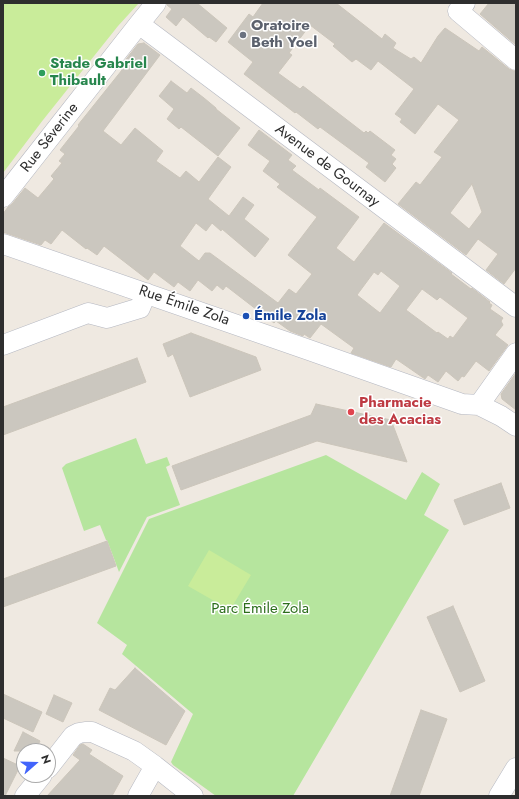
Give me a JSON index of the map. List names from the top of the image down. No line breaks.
{"streets":{"street":["Rue Séverine","Avenue de Gournay","Rue Émile Zola"]},"crossings":[["Rue Séverine","Avenue de Gournay"]],"parks":["Parc Émile Zola"],"places":["Oratoire Beth Yoel","Stade Gabriel Thibault","Émile Zola","Pharmacie des Acacias"],"north":"right"}
